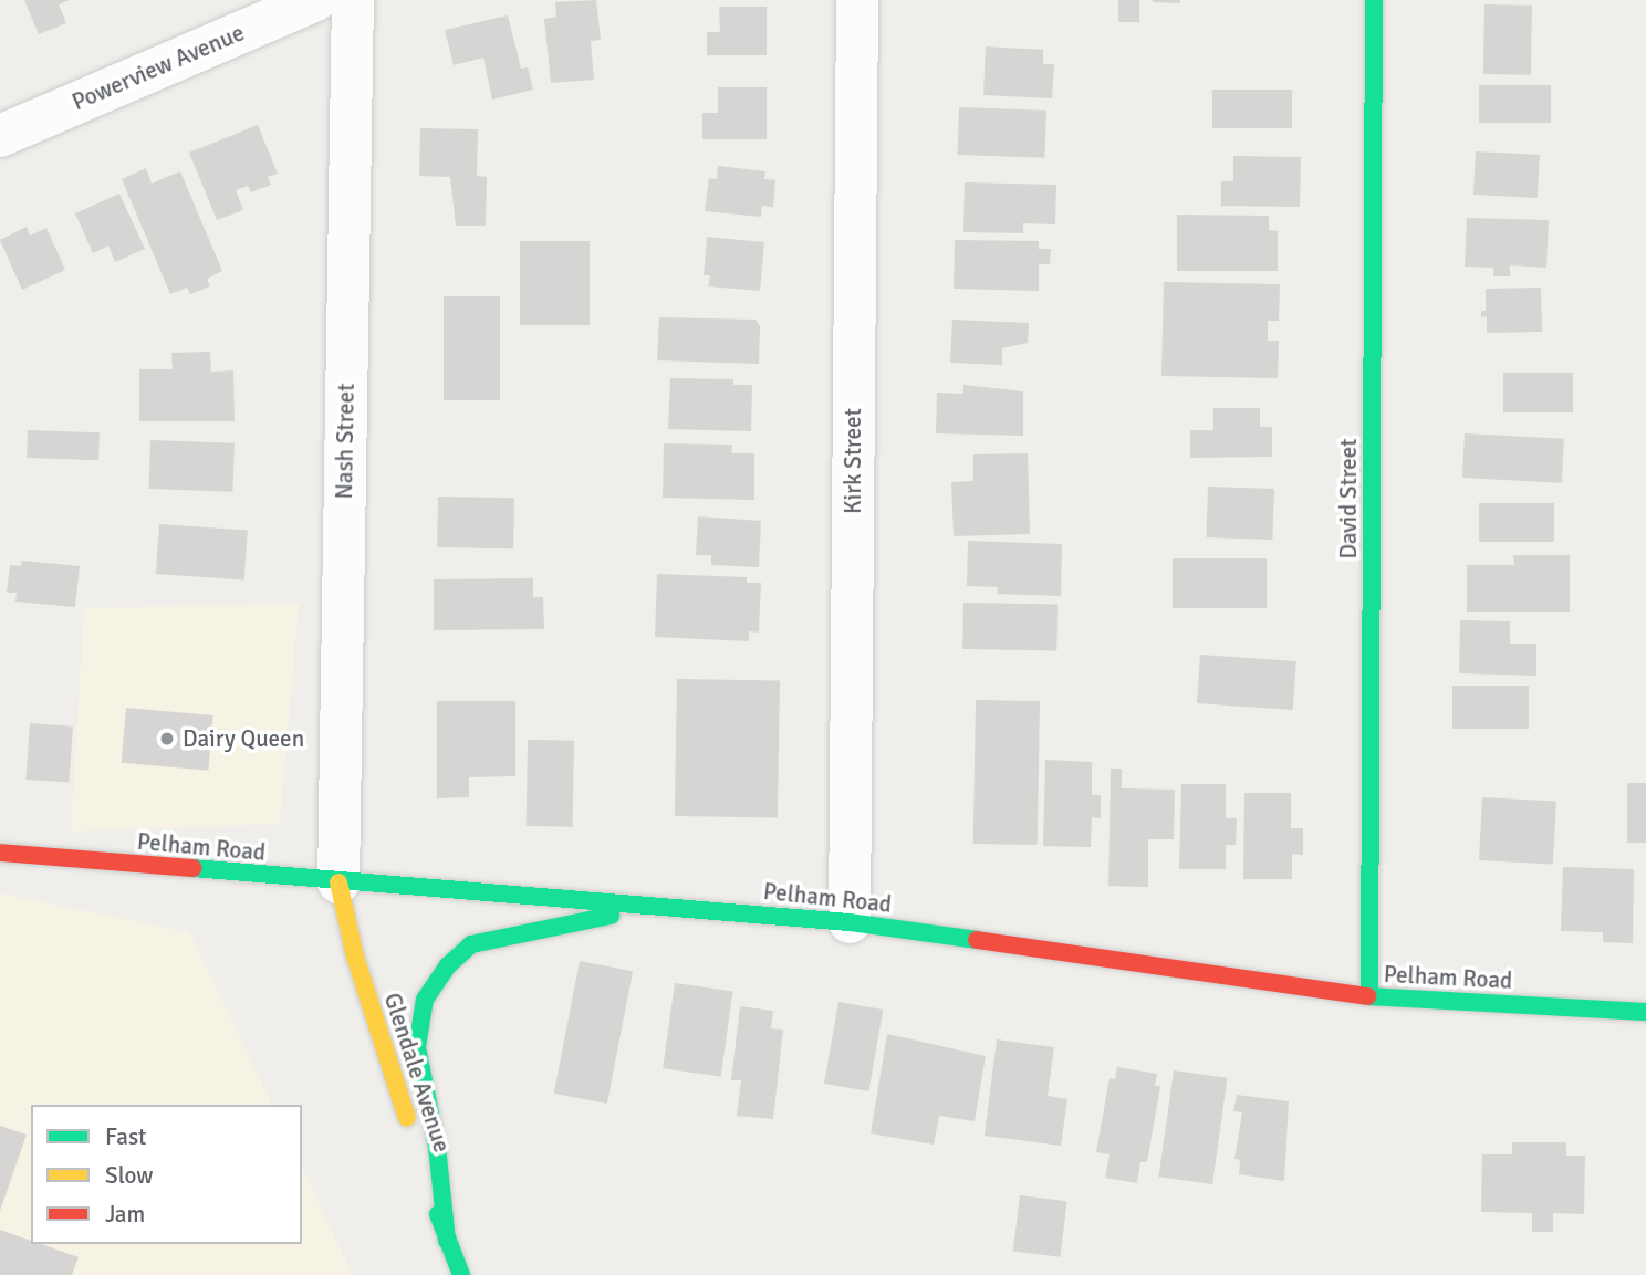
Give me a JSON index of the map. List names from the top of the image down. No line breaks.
{"streets":{"main road":["David Street","Pelham Road","Glendale Avenue"],"street":["Powerview Avenue","Nash Street","Kirk Street"]},"crossings":[["Nash Street","Pelham Road"],["Nash Street","Glendale Avenue"],["Kirk Street","Pelham Road"],["David Street","Pelham Road"],["Pelham Road","Glendale Avenue"]],"places":["Dairy Queen"],"legend":["Fast","Slow","Jam"]}
